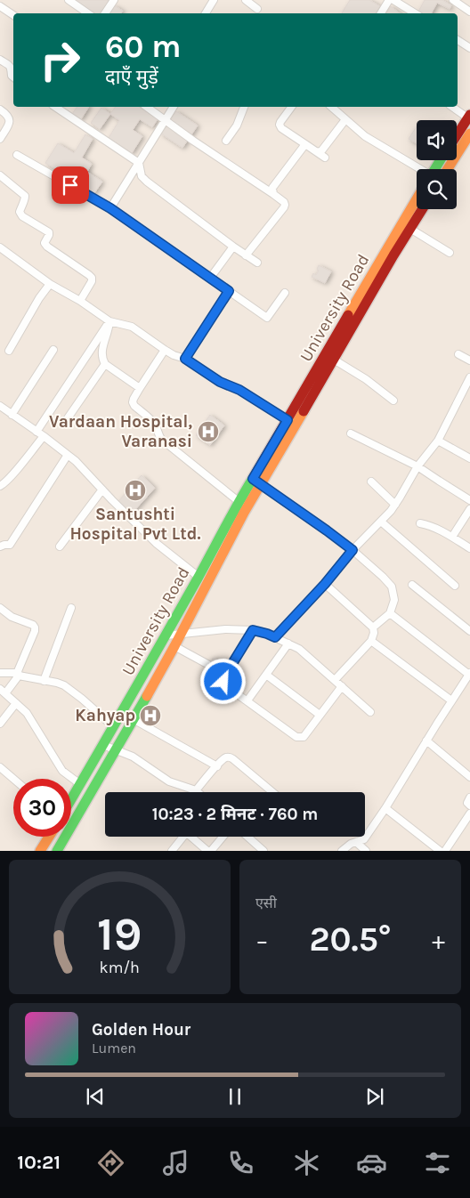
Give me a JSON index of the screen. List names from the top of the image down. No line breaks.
{"streets":{"main road":["University Road"]},"places":{"hospital":["Vardaan Hospital, Varanasi","Santushti Hospital Pvt Ltd.","Kahyap"]},"page":{"turn":["60 m","दाएँ मुड़ें"],"limit":"30","trip":"10:23 · 2 मिनट · 760 m","tile":"एसी","heat":["−","20.5°","+"],"song":["Golden Hour","Lumen"],"tabs":"10:21","gauge":["19","km/h"]}}
